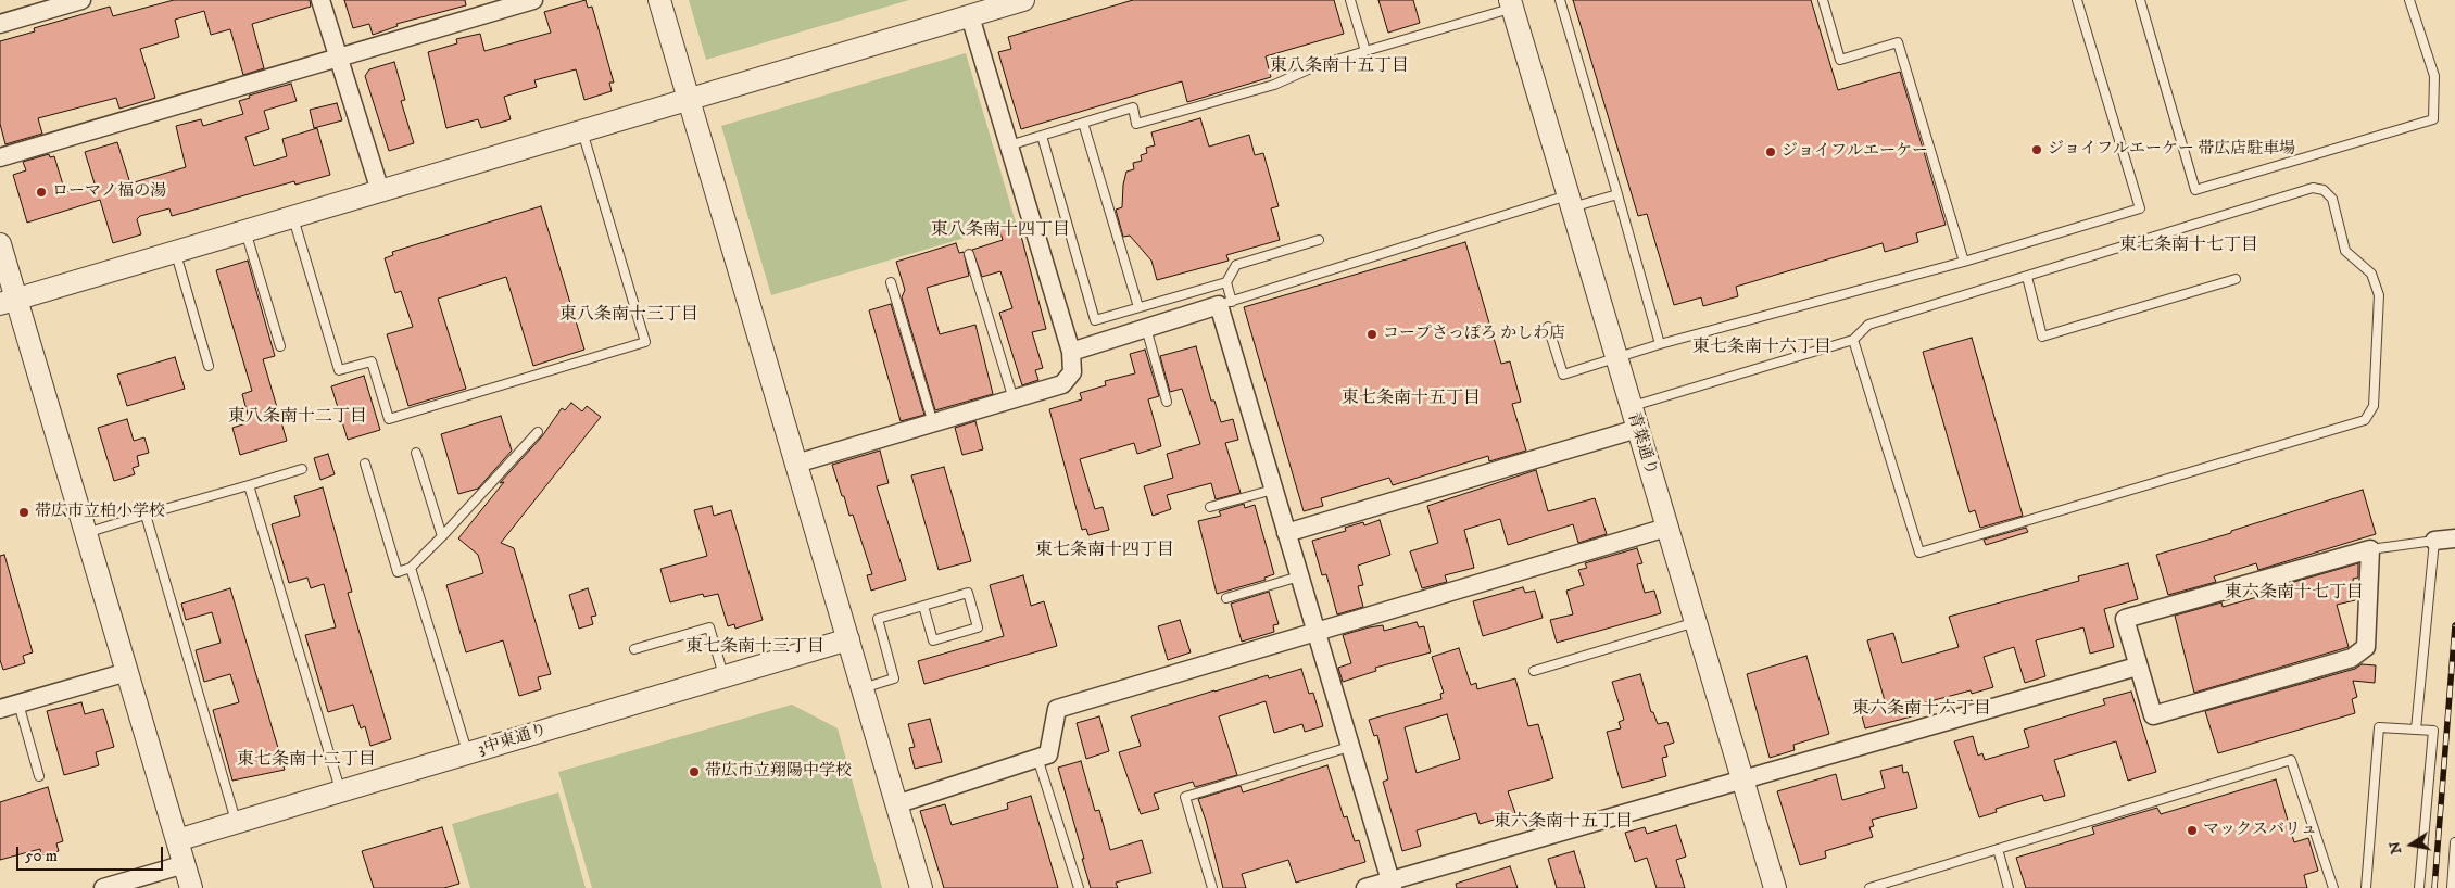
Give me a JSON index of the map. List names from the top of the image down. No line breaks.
{"streets":{"street":["青葉通り","3中東通り"]},"districts":["東八条南十五丁目","東八条南十四丁目","東七条南十七丁目","東八条南十三丁目","東七条南十六丁目","東七条南十五丁目","東八条南十二丁目","東七条南十四丁目","東六条南十七丁目","東七条南十三丁目","東六条南十六丁目","東七条南十二丁目","東六条南十五丁目"],"places":["ジョイフルエーケー 帯広店駐車場","ジョイフルエーケー","ローマノ福の湯","コープさっぽろ かしわ店","帯広市立柏小学校","帯広市立翔陽中学校","マックスバリュ"],"scale_bar":"50 m","north":"left"}
